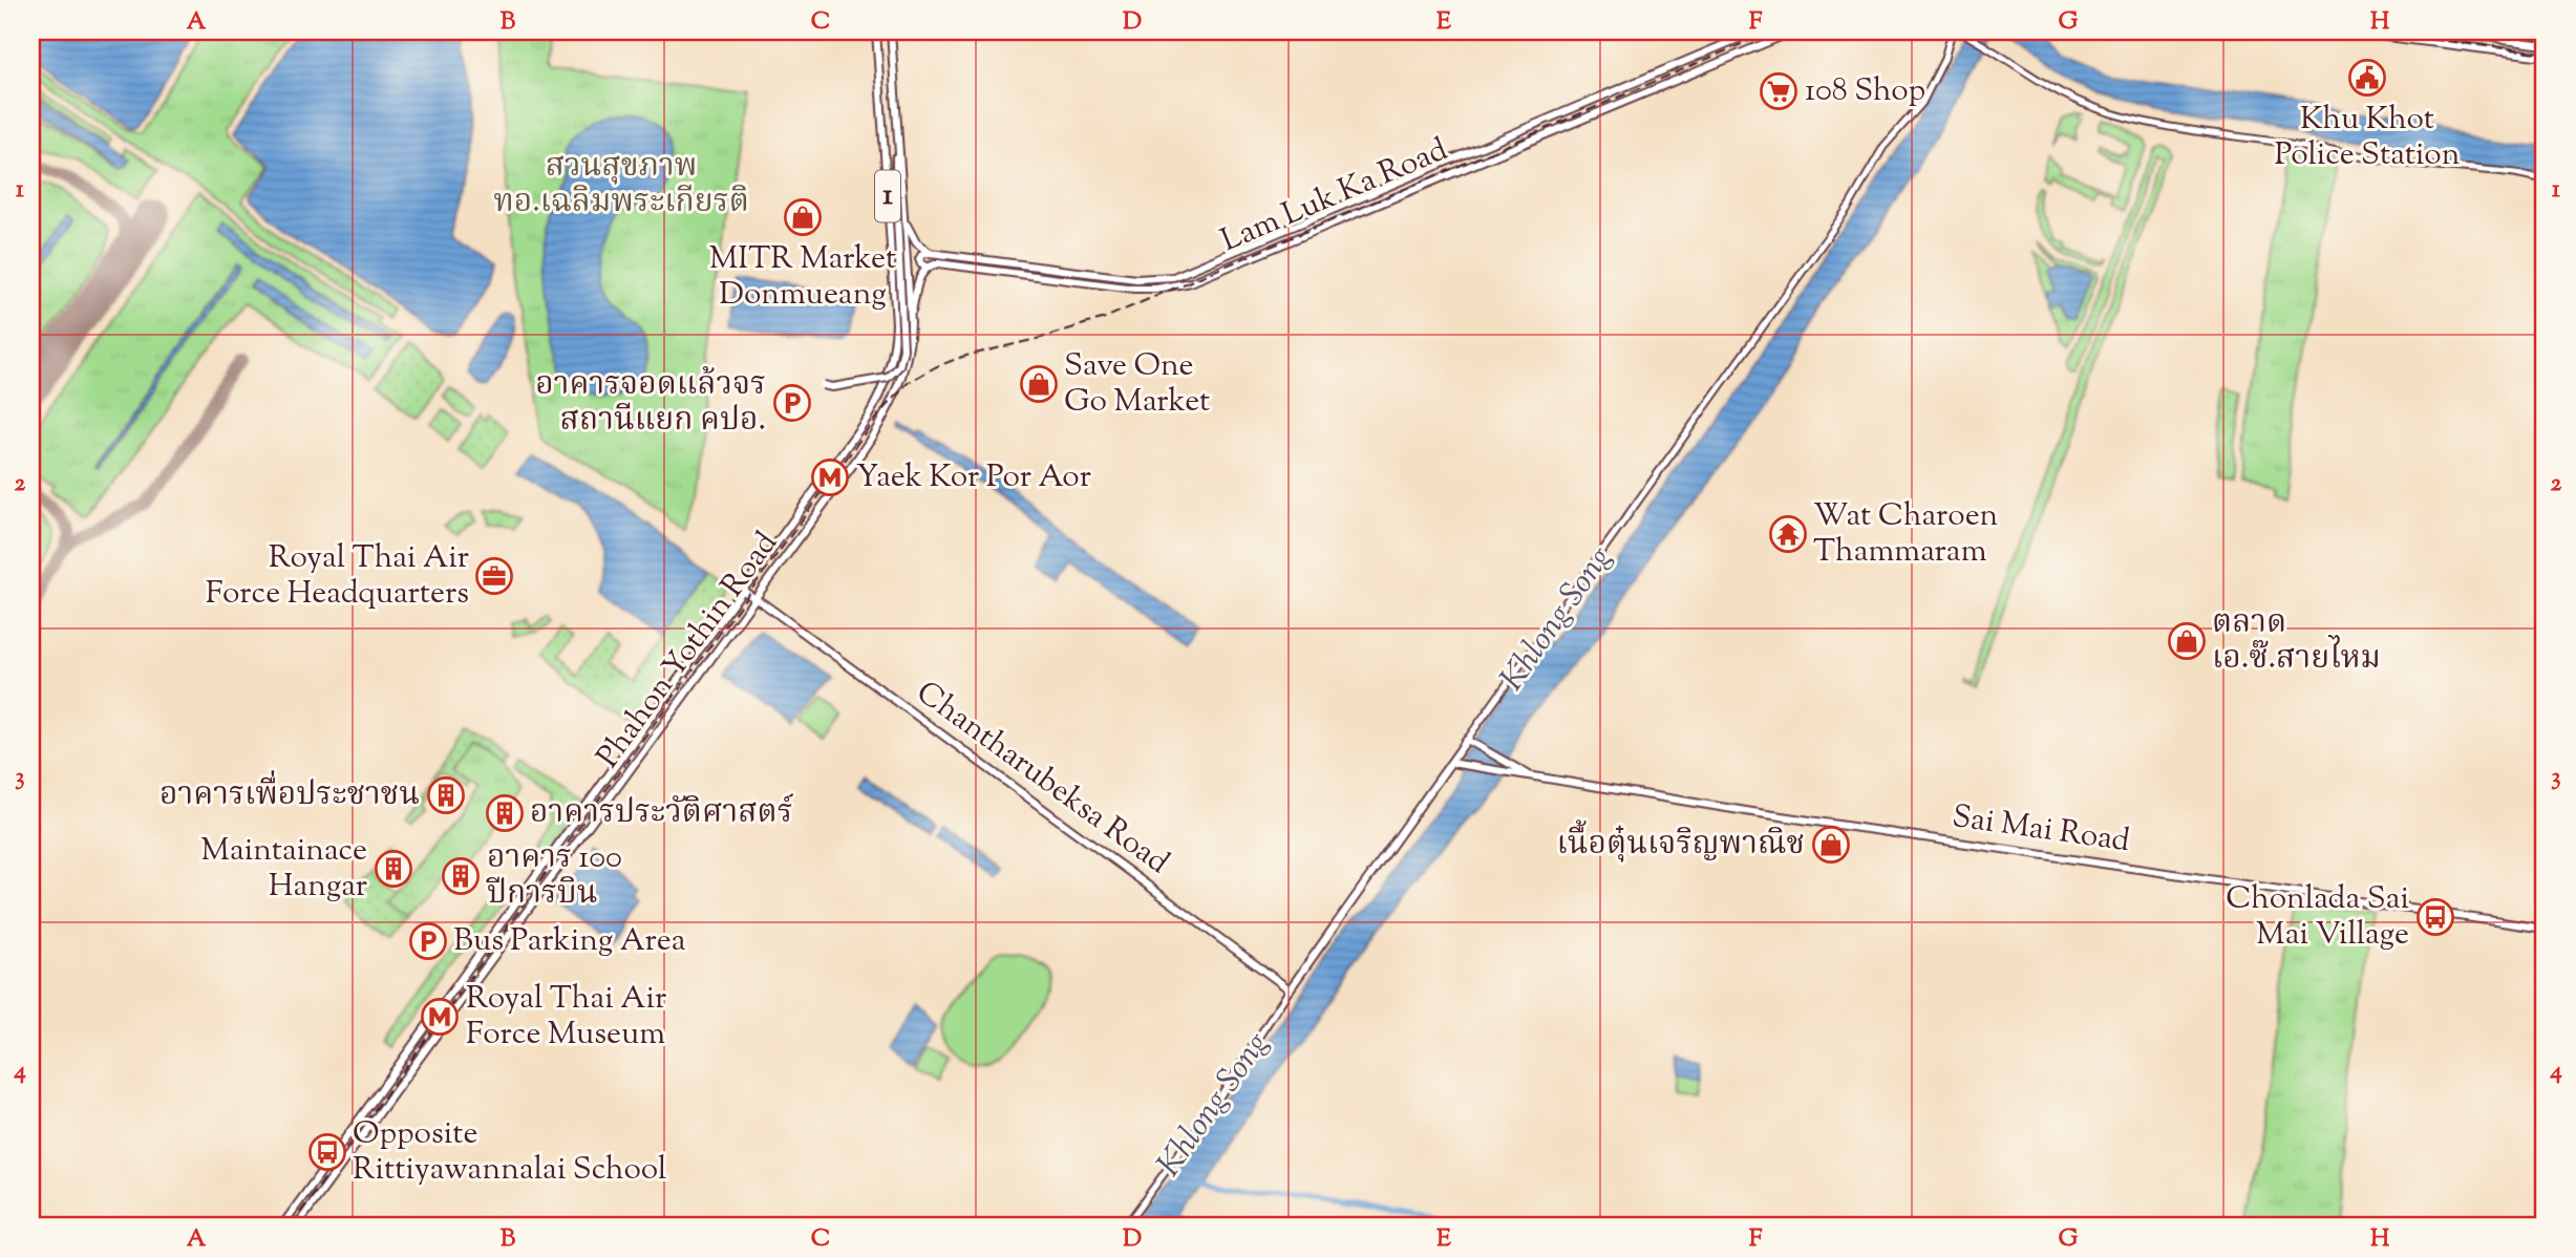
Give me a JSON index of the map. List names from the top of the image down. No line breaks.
{"streets":{"main road":["1","Lam Luk Ka Road","Phahon Yothin Road","Chantharubeksa Road","Sai Mai Road"]},"crossings":[["Phahon Yothin Road","Chantharubeksa Road"]],"water":["Khlong Song"],"parks":["สวนสุขภาพ ทอ.เฉลิมพระเกียรติ"],"places":{"public building":["Khu Khot Police Station"],"supermarket":["108 Shop"],"shop":["MITR Market Donmueang","Save One Go Market","ตลาด เอ.ซ๊.สายไหม","เนื้อตุ๋นเจริญพาณิช"],"parking":["อาคารจอดแล้วจร สถานีแยก คปอ.","Bus Parking Area"],"metro station":["Yaek Kor Por Aor","Royal Thai Air Force Museum"],"temple":["Wat Charoen Thammaram"],"office":["Royal Thai Air Force Headquarters"],"building":["อาคารเพื่อประชาชน","อาคารประวัติศาสตร์","Maintainace Hangar","อาคาร 100 ปีการบิน"],"bus stop":["Chonlada Sai Mai Village","Opposite Rittiyawannalai School"]},"grid":{"columns":["A","B","C","D","E","F","G","H"],"rows":["1","2","3","4"]}}
